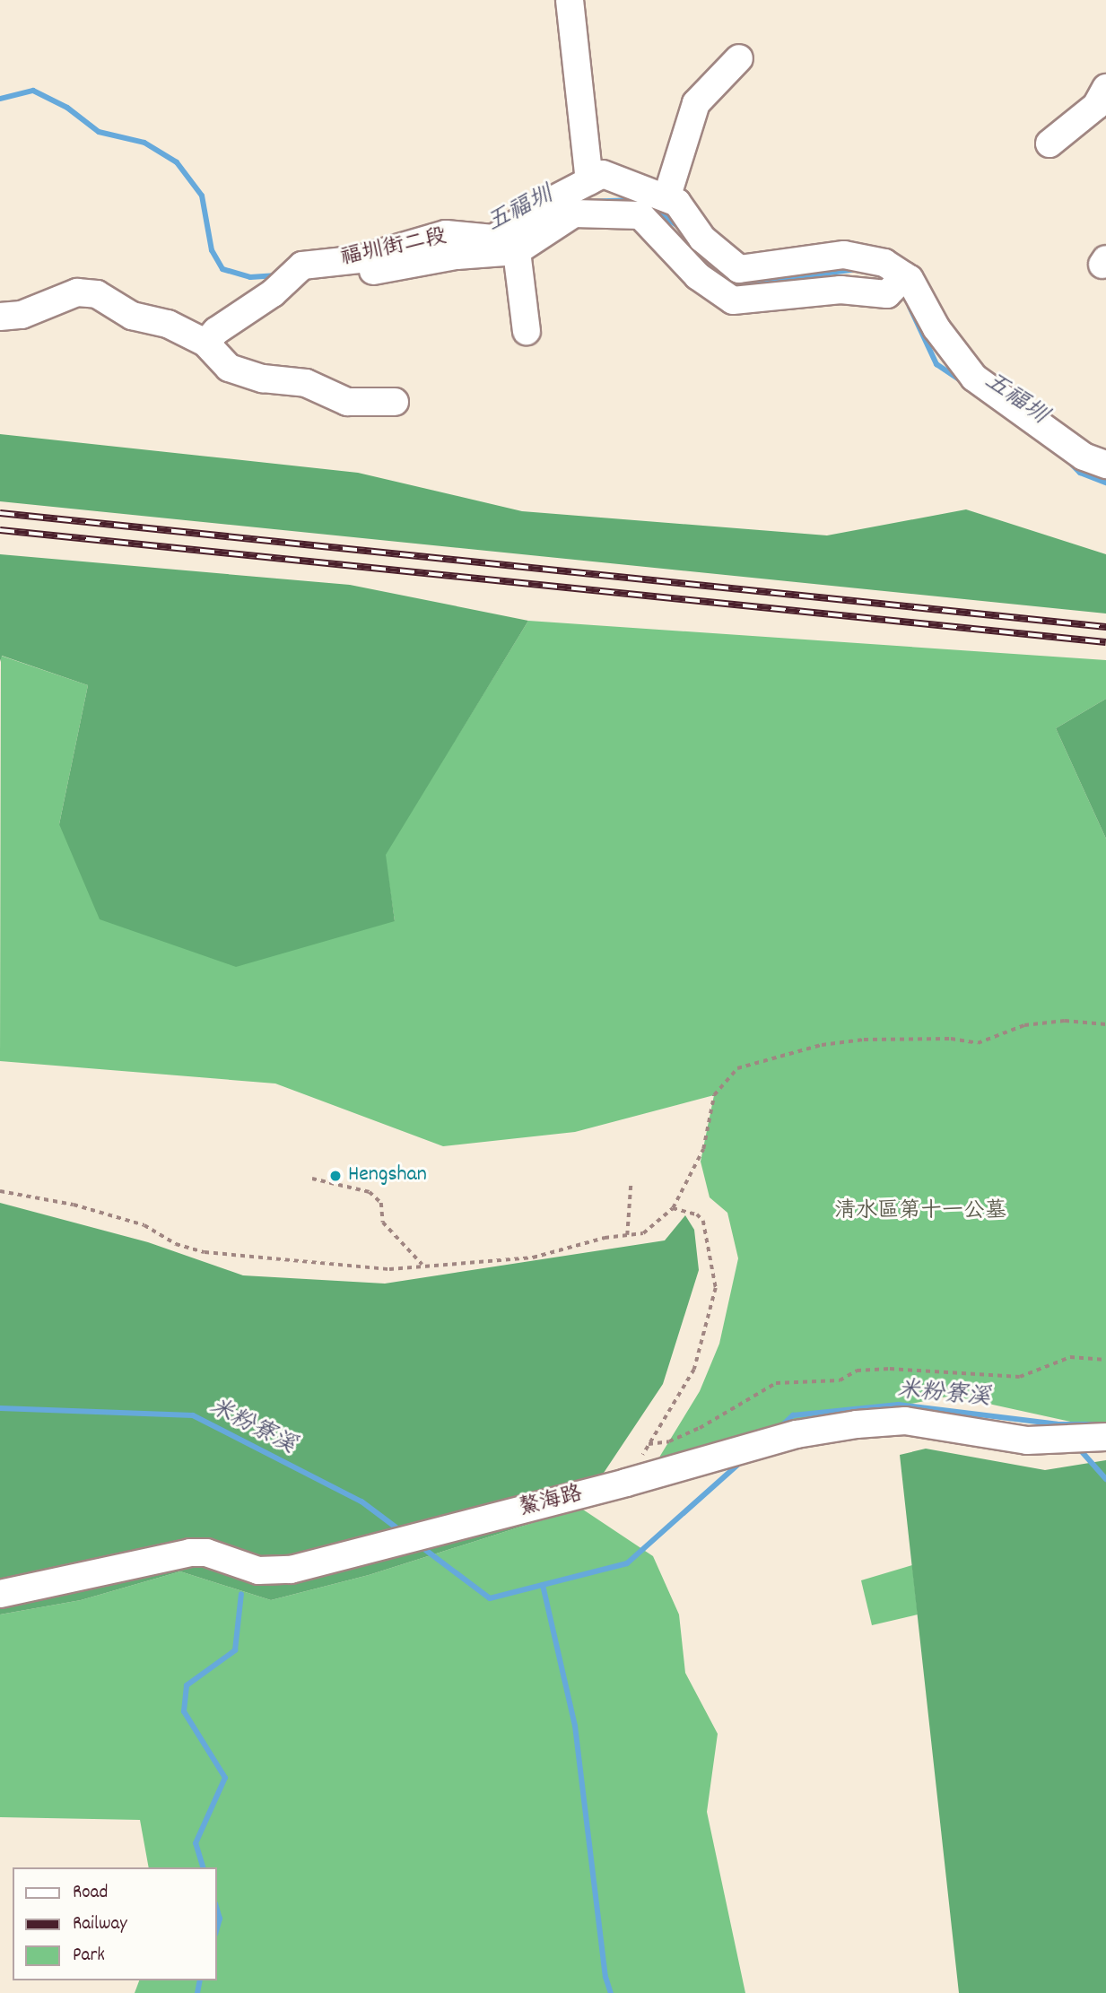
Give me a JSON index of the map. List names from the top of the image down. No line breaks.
{"streets":{"lane":["福圳街二段","鰲海路"]},"water":["五福圳","米粉寮溪"],"parks":["清水區第十一公墓"],"places":["Hengshan"],"legend":["Road","Railway","Park"]}
